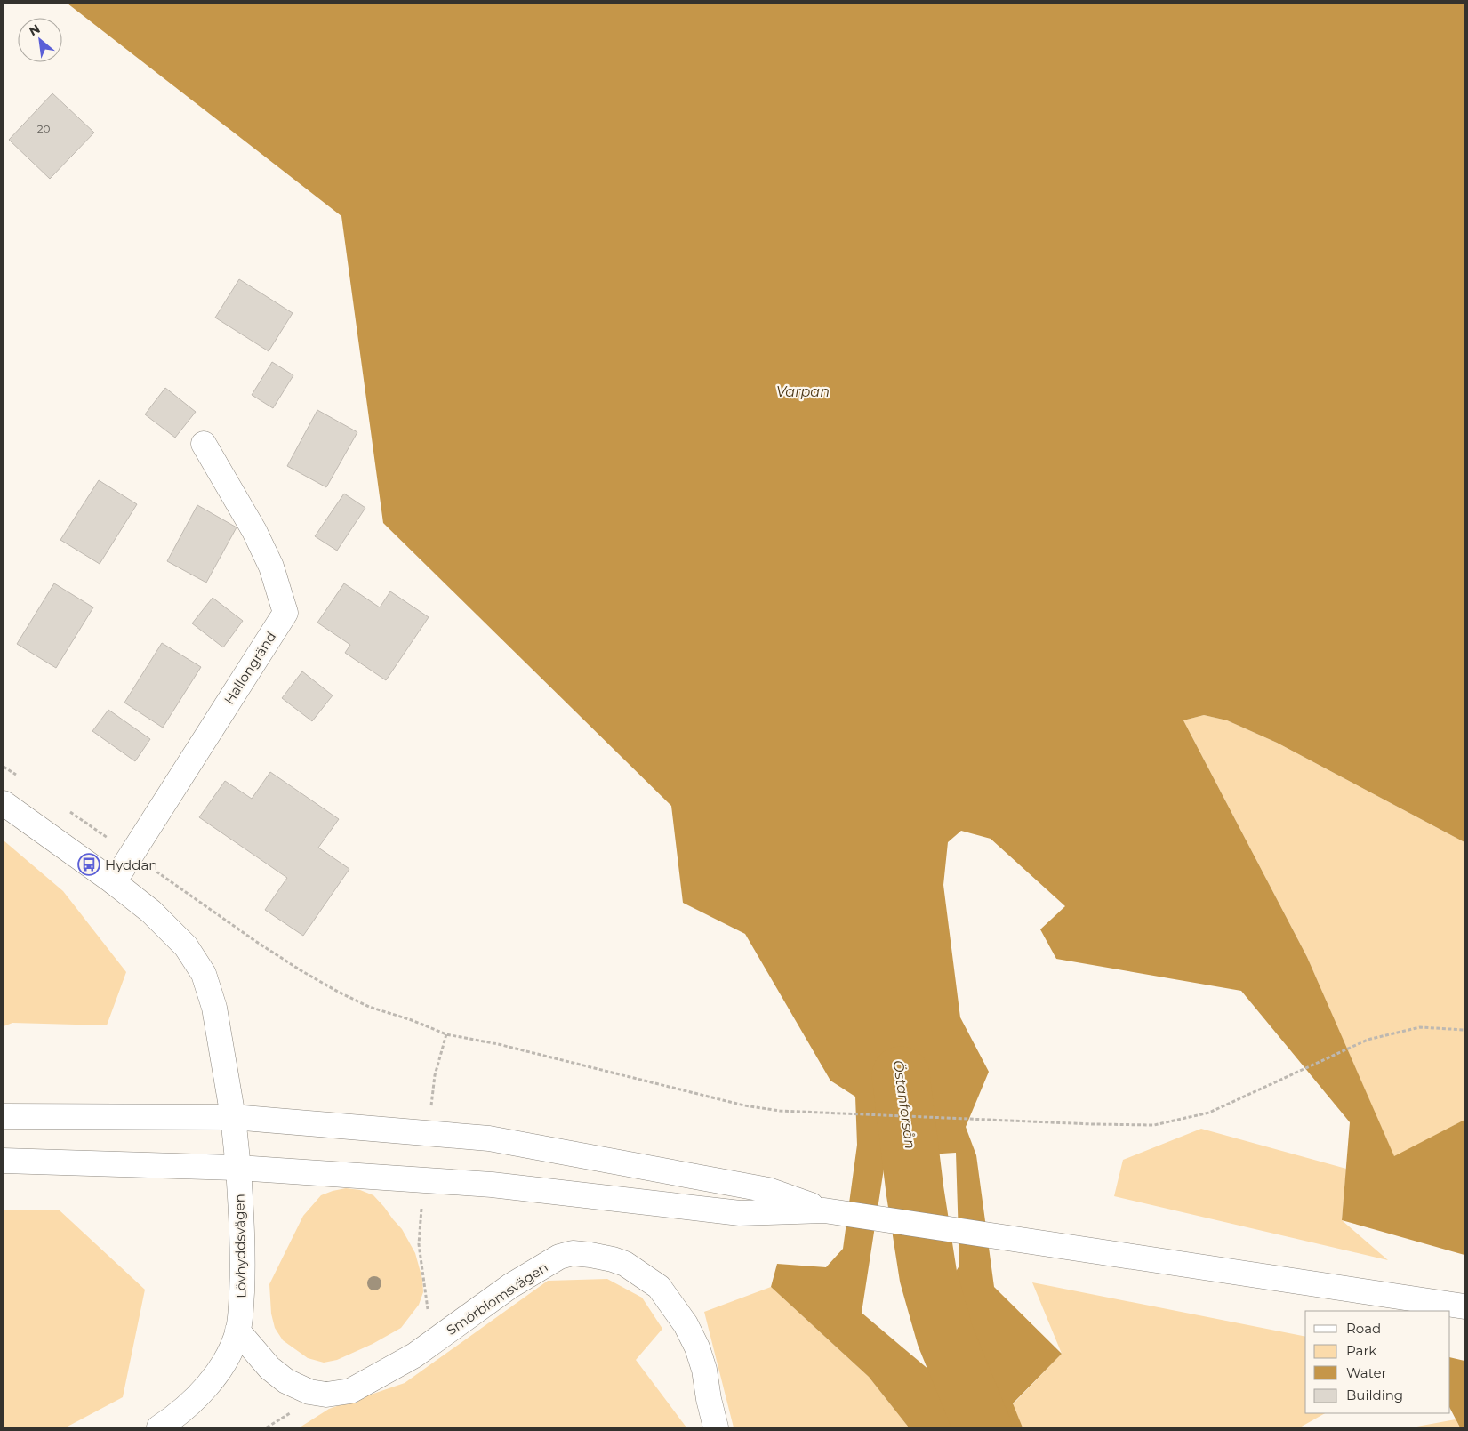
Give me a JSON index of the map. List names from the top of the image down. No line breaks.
{"streets":{"main road":["Hallongränd","Lövhyddsvägen","Smörblomsvägen"]},"crossings":[["Hallongränd","Lövhyddsvägen"],["Lövhyddsvägen","Smörblomsvägen"]],"water":["Varpan","Östanforsån"],"places":{"bus stop":["Hyddan"]},"house_numbers":["20"],"legend":["Road","Park","Water","Building"],"north":"top left"}
